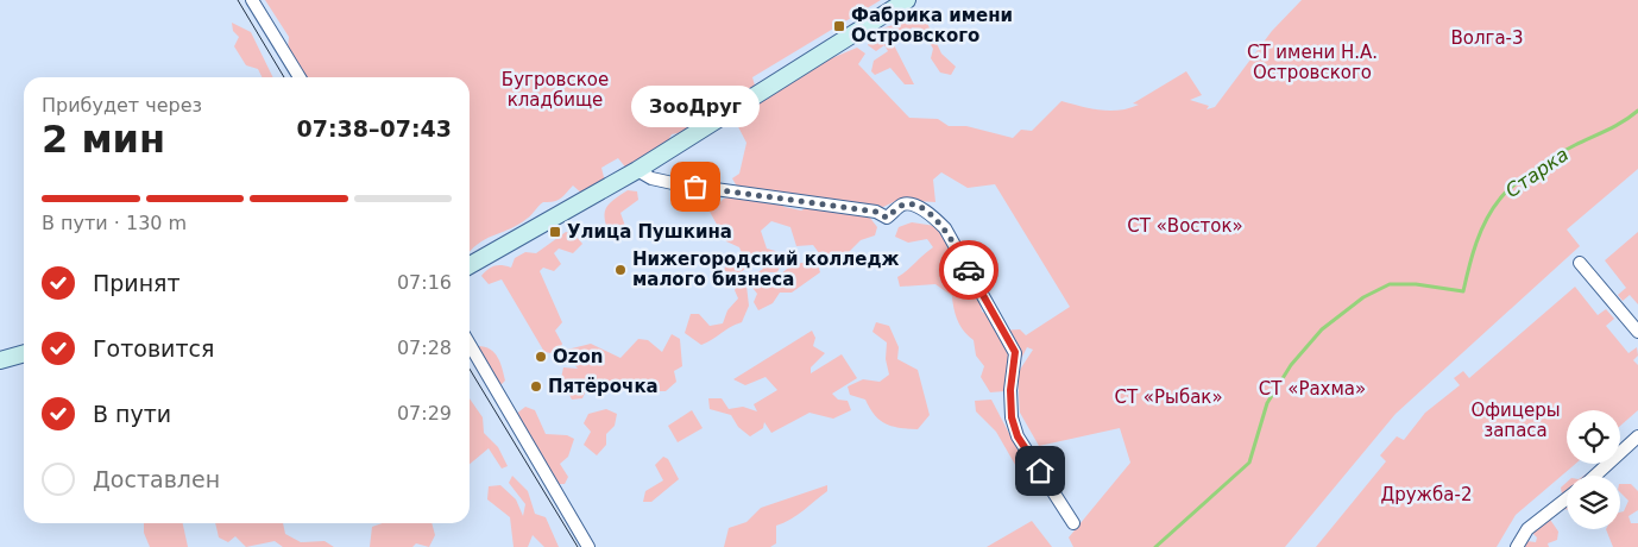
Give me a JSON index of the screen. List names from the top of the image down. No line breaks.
{"water":["Старка"],"parks":["Волга-3","СТ имени Н.А. Островского","Бугровское кладбище","СТ «Восток»","СТ «Рахма»","СТ «Рыбак»","Офицеры запаса","Дружба-2"],"places":{"transit":["Фабрика имени Островского","Улица Пушкина"],"other":["ЗооДруг","Нижегородский колледж малого бизнеса","Ozon","Пятёрочка"]},"page":{"heading":["2 мин","Прибудет через","07:38–07:43"],"bubble":"ЗооДруг","bar":"В пути · 130 m","list":[["Принят","07:16"],["Готовится","07:28"],["В пути","07:29"],"Доставлен"]}}
